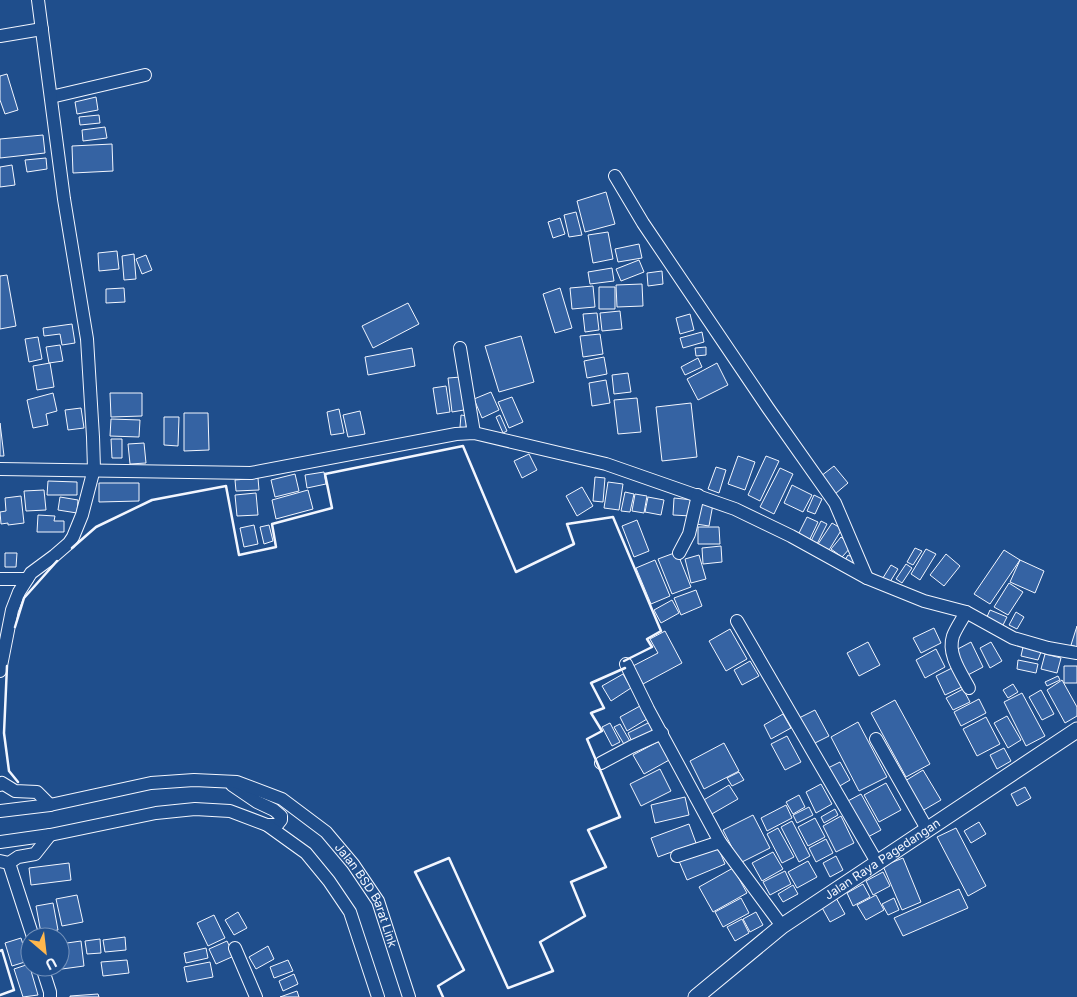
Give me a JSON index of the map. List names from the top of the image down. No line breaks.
{"streets":{"street":["Jalan Raya Pagedangan","Jalan BSD Barat Link"]},"north":"bottom right"}
